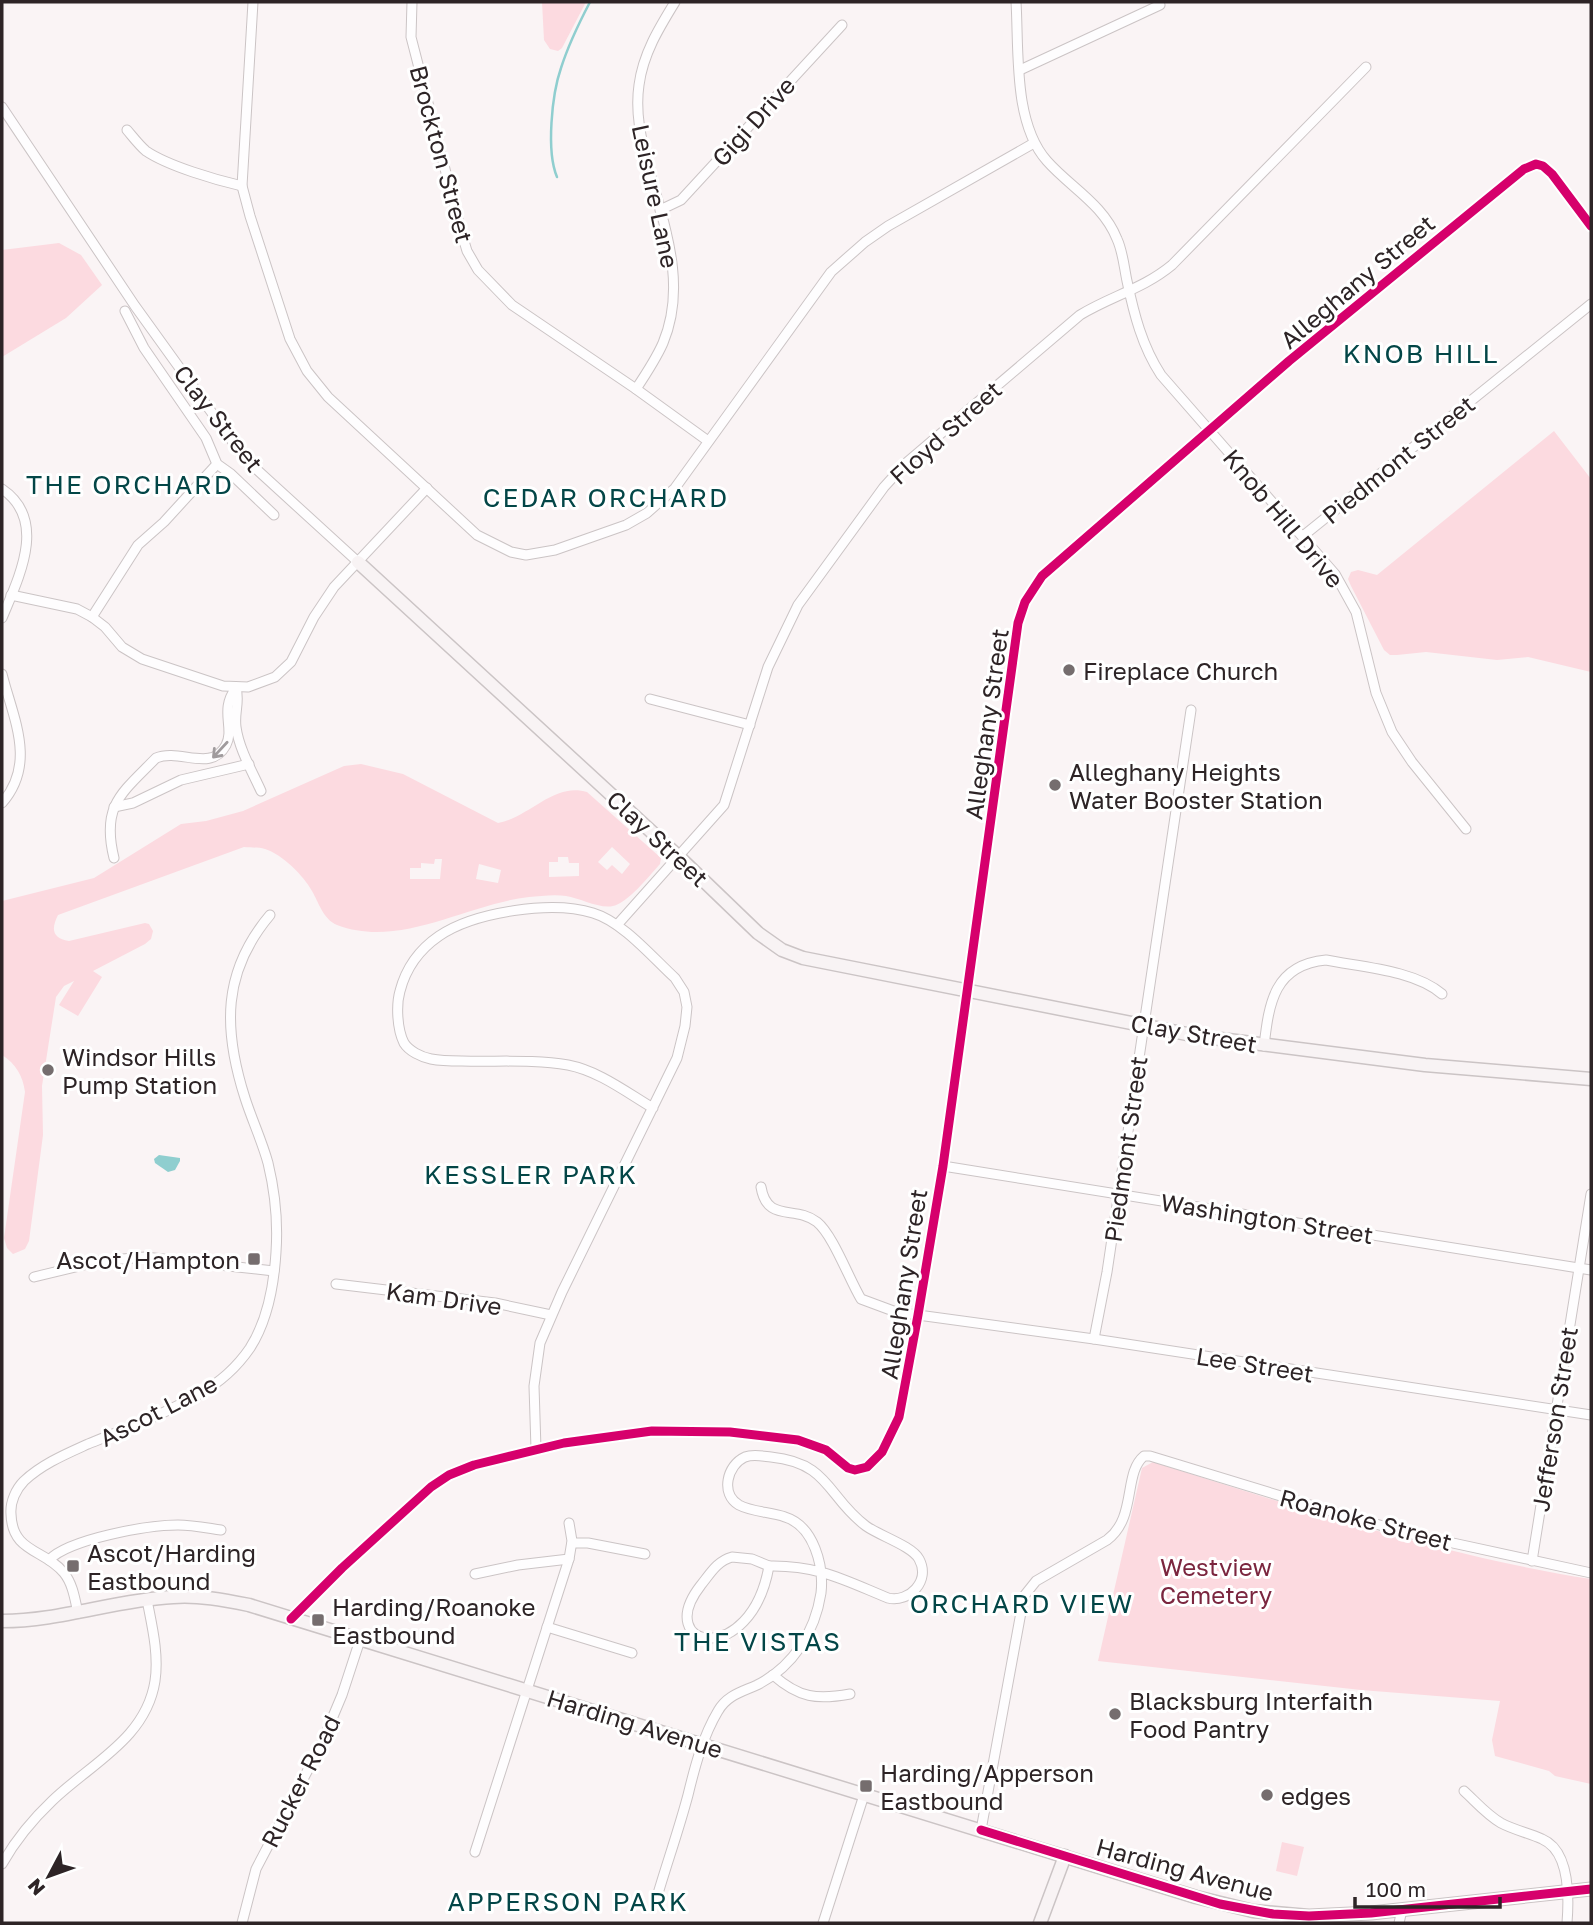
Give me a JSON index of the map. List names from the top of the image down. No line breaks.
{"streets":{"main road":["Clay Street","Harding Avenue"],"street":["Gigi Drive","Brockton Street","Leisure Lane","Alleghany Street","Floyd Street","Piedmont Street","Knob Hill Drive","Washington Street","Kam Drive","Lee Street","Ascot Lane","Jefferson Street","Roanoke Street","Rucker Road"]},"crossings":[["Gigi Drive","Leisure Lane"],["Brockton Street","Leisure Lane"],["Alleghany Street","Clay Street"],["Alleghany Street","Knob Hill Drive"],["Alleghany Street","Washington Street"],["Alleghany Street","Lee Street"],["Clay Street","Floyd Street"],["Clay Street","Piedmont Street"],["Floyd Street","Knob Hill Drive"],["Piedmont Street","Knob Hill Drive"],["Piedmont Street","Washington Street"],["Piedmont Street","Lee Street"],["Washington Street","Jefferson Street"],["Lee Street","Jefferson Street"],["Ascot Lane","Harding Avenue"],["Jefferson Street","Roanoke Street"],["Roanoke Street","Harding Avenue"],["Harding Avenue","Rucker Road"]],"districts":["KNOB HILL","THE ORCHARD","CEDAR ORCHARD","KESSLER PARK","ORCHARD VIEW","THE VISTAS","APPERSON PARK"],"parks":["Westview Cemetery"],"places":{"other":["Fireplace Church","Alleghany Heights Water Booster Station","Windsor Hills Pump Station","Blacksburg Interfaith Food Pantry","edges"],"transit":["Ascot/Hampton","Ascot/Harding Eastbound","Harding/Roanoke Eastbound","Harding/Apperson Eastbound"]},"scale_bar":"100 m","north":"bottom left"}
